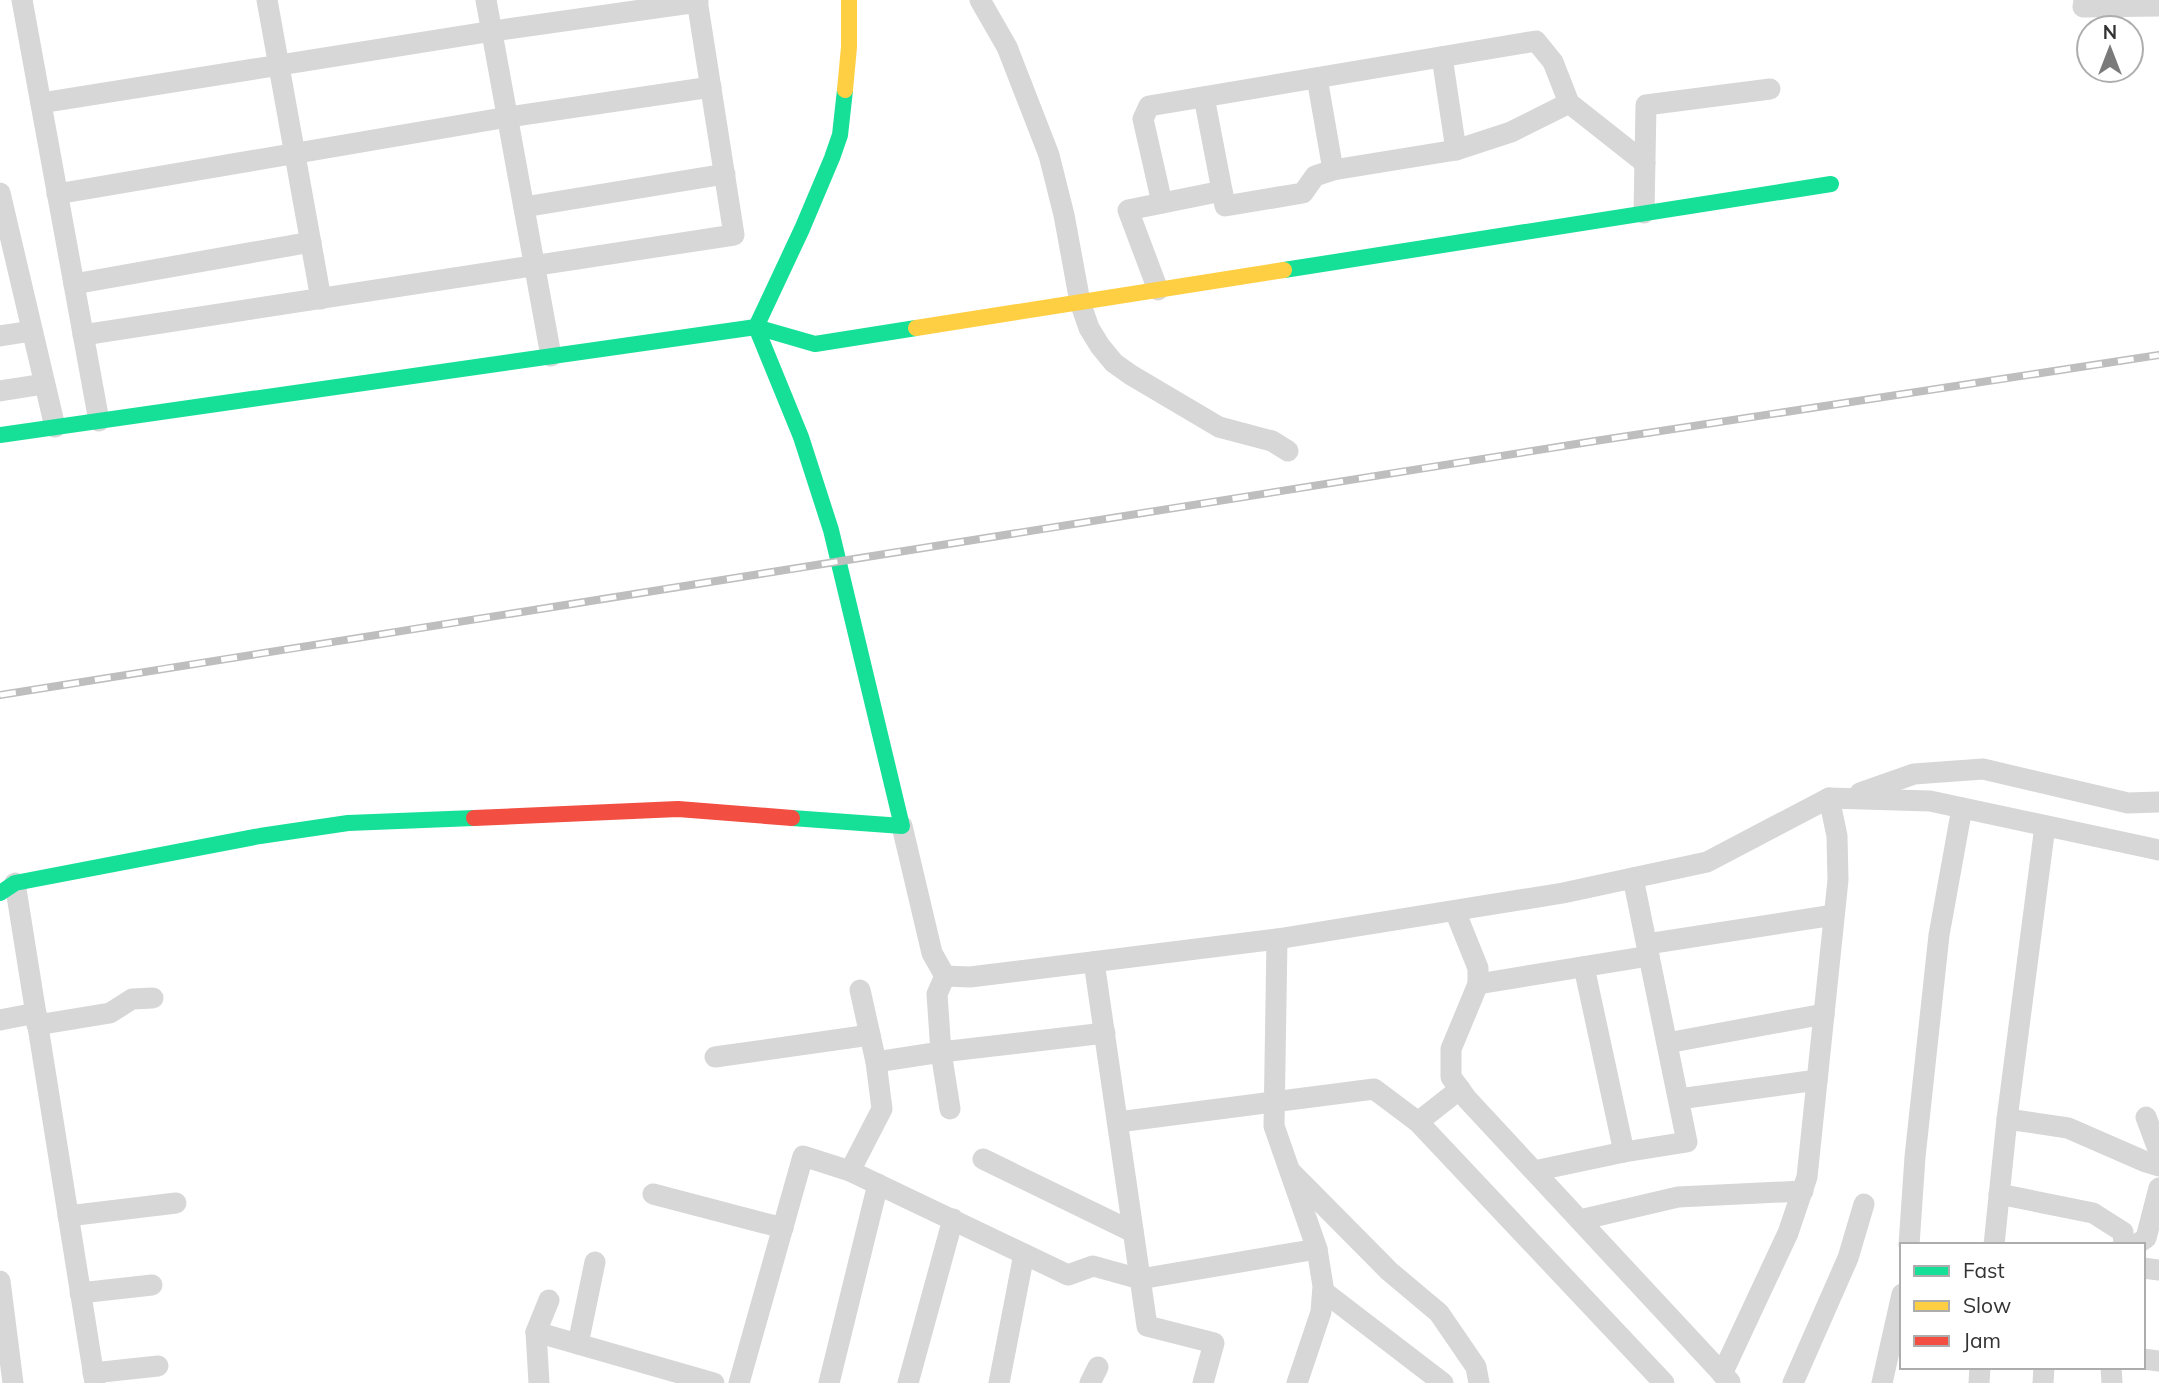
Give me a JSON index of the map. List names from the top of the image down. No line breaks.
{"legend":["Fast","Slow","Jam"],"north":"top"}
